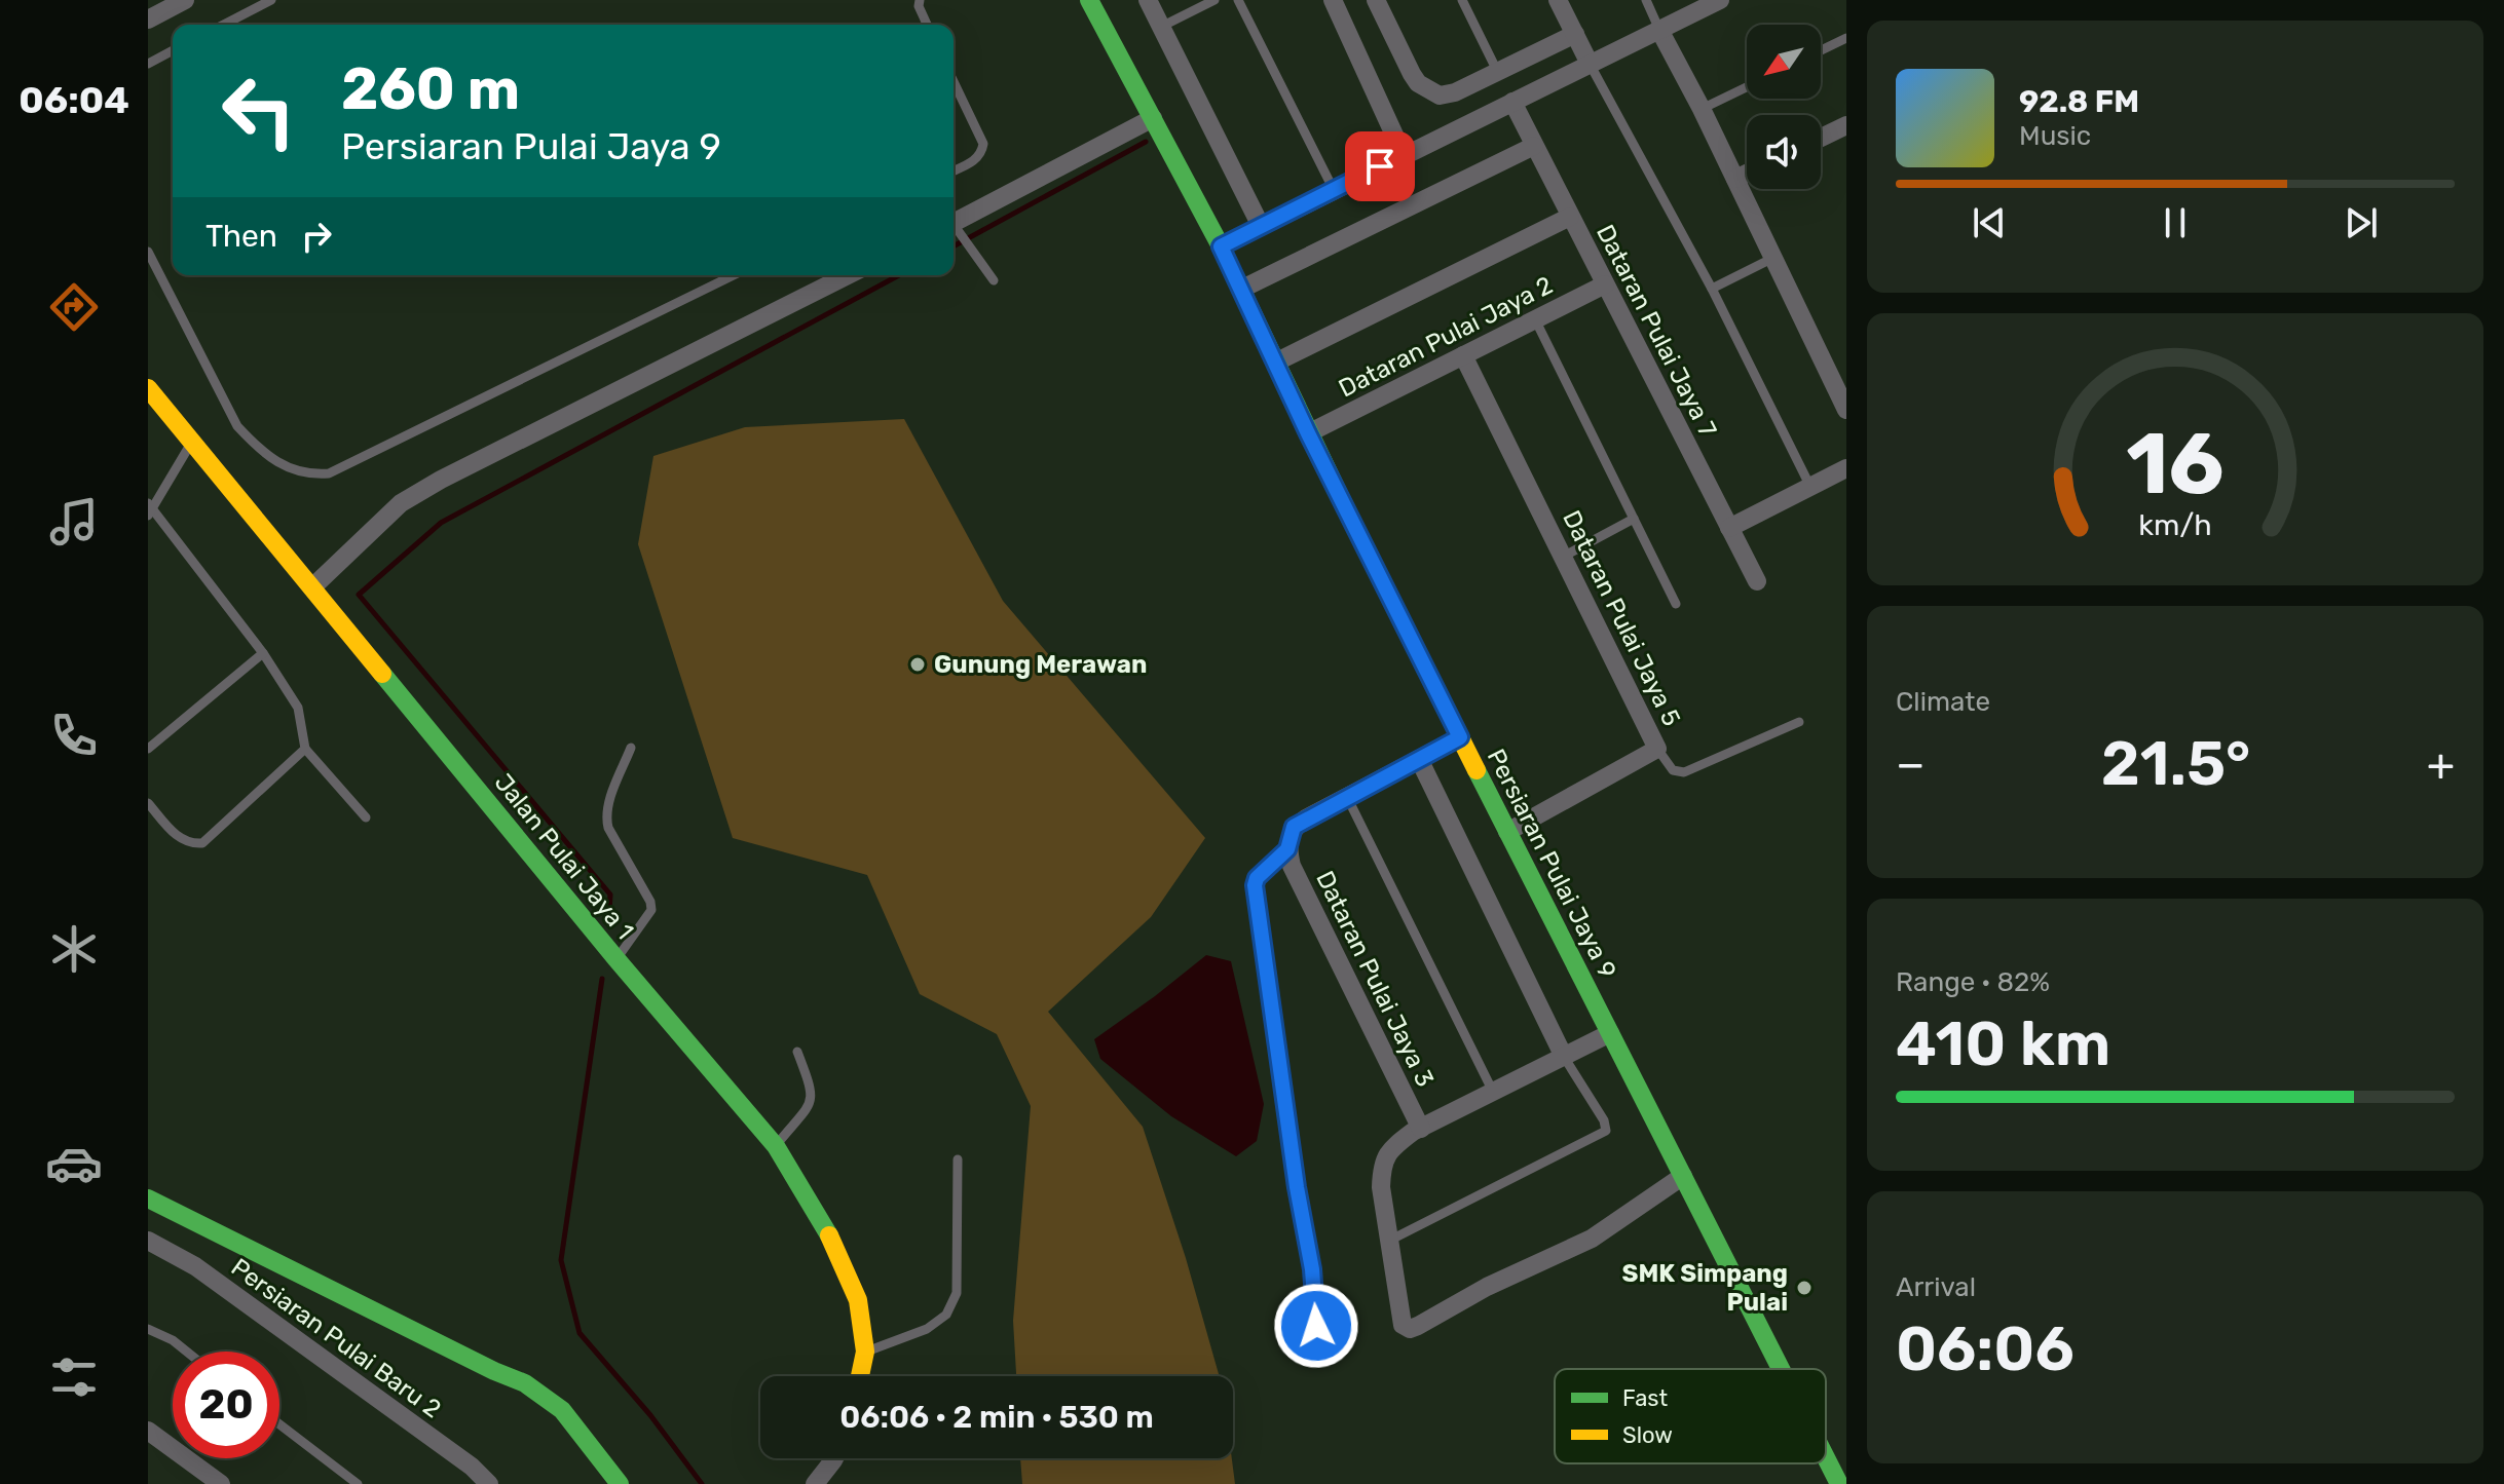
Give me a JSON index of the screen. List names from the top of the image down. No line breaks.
{"streets":{"street":["Dataran Pulai Jaya 7","Dataran Pulai Jaya 2","Dataran Pulai Jaya 5","Jalan Pulai Jaya 1","Persiaran Pulai Jaya 9","Dataran Pulai Jaya 3","Persiaran Pulai Baru 2"]},"crossings":[["Dataran Pulai Jaya 7","Dataran Pulai Jaya 2"],["Dataran Pulai Jaya 2","Dataran Pulai Jaya 5"],["Dataran Pulai Jaya 2","Persiaran Pulai Jaya 9"],["Dataran Pulai Jaya 5","Persiaran Pulai Jaya 9"]],"places":["Gunung Merawan","SMK Simpang Pulai"],"legend":["Fast","Slow"],"north":"bottom left","page":{"tabs":"06:04","turn":["260 m","Persiaran Pulai Jaya 9"],"song":["92.8 FM","Music"],"then":"Then","tile":["Climate",["Range · 82%","410 km"],["Arrival","06:06"]],"heat":["−","21.5°","+"],"limit":"20","trip":"06:06 · 2 min · 530 m","gauge":["16","km/h"]}}
